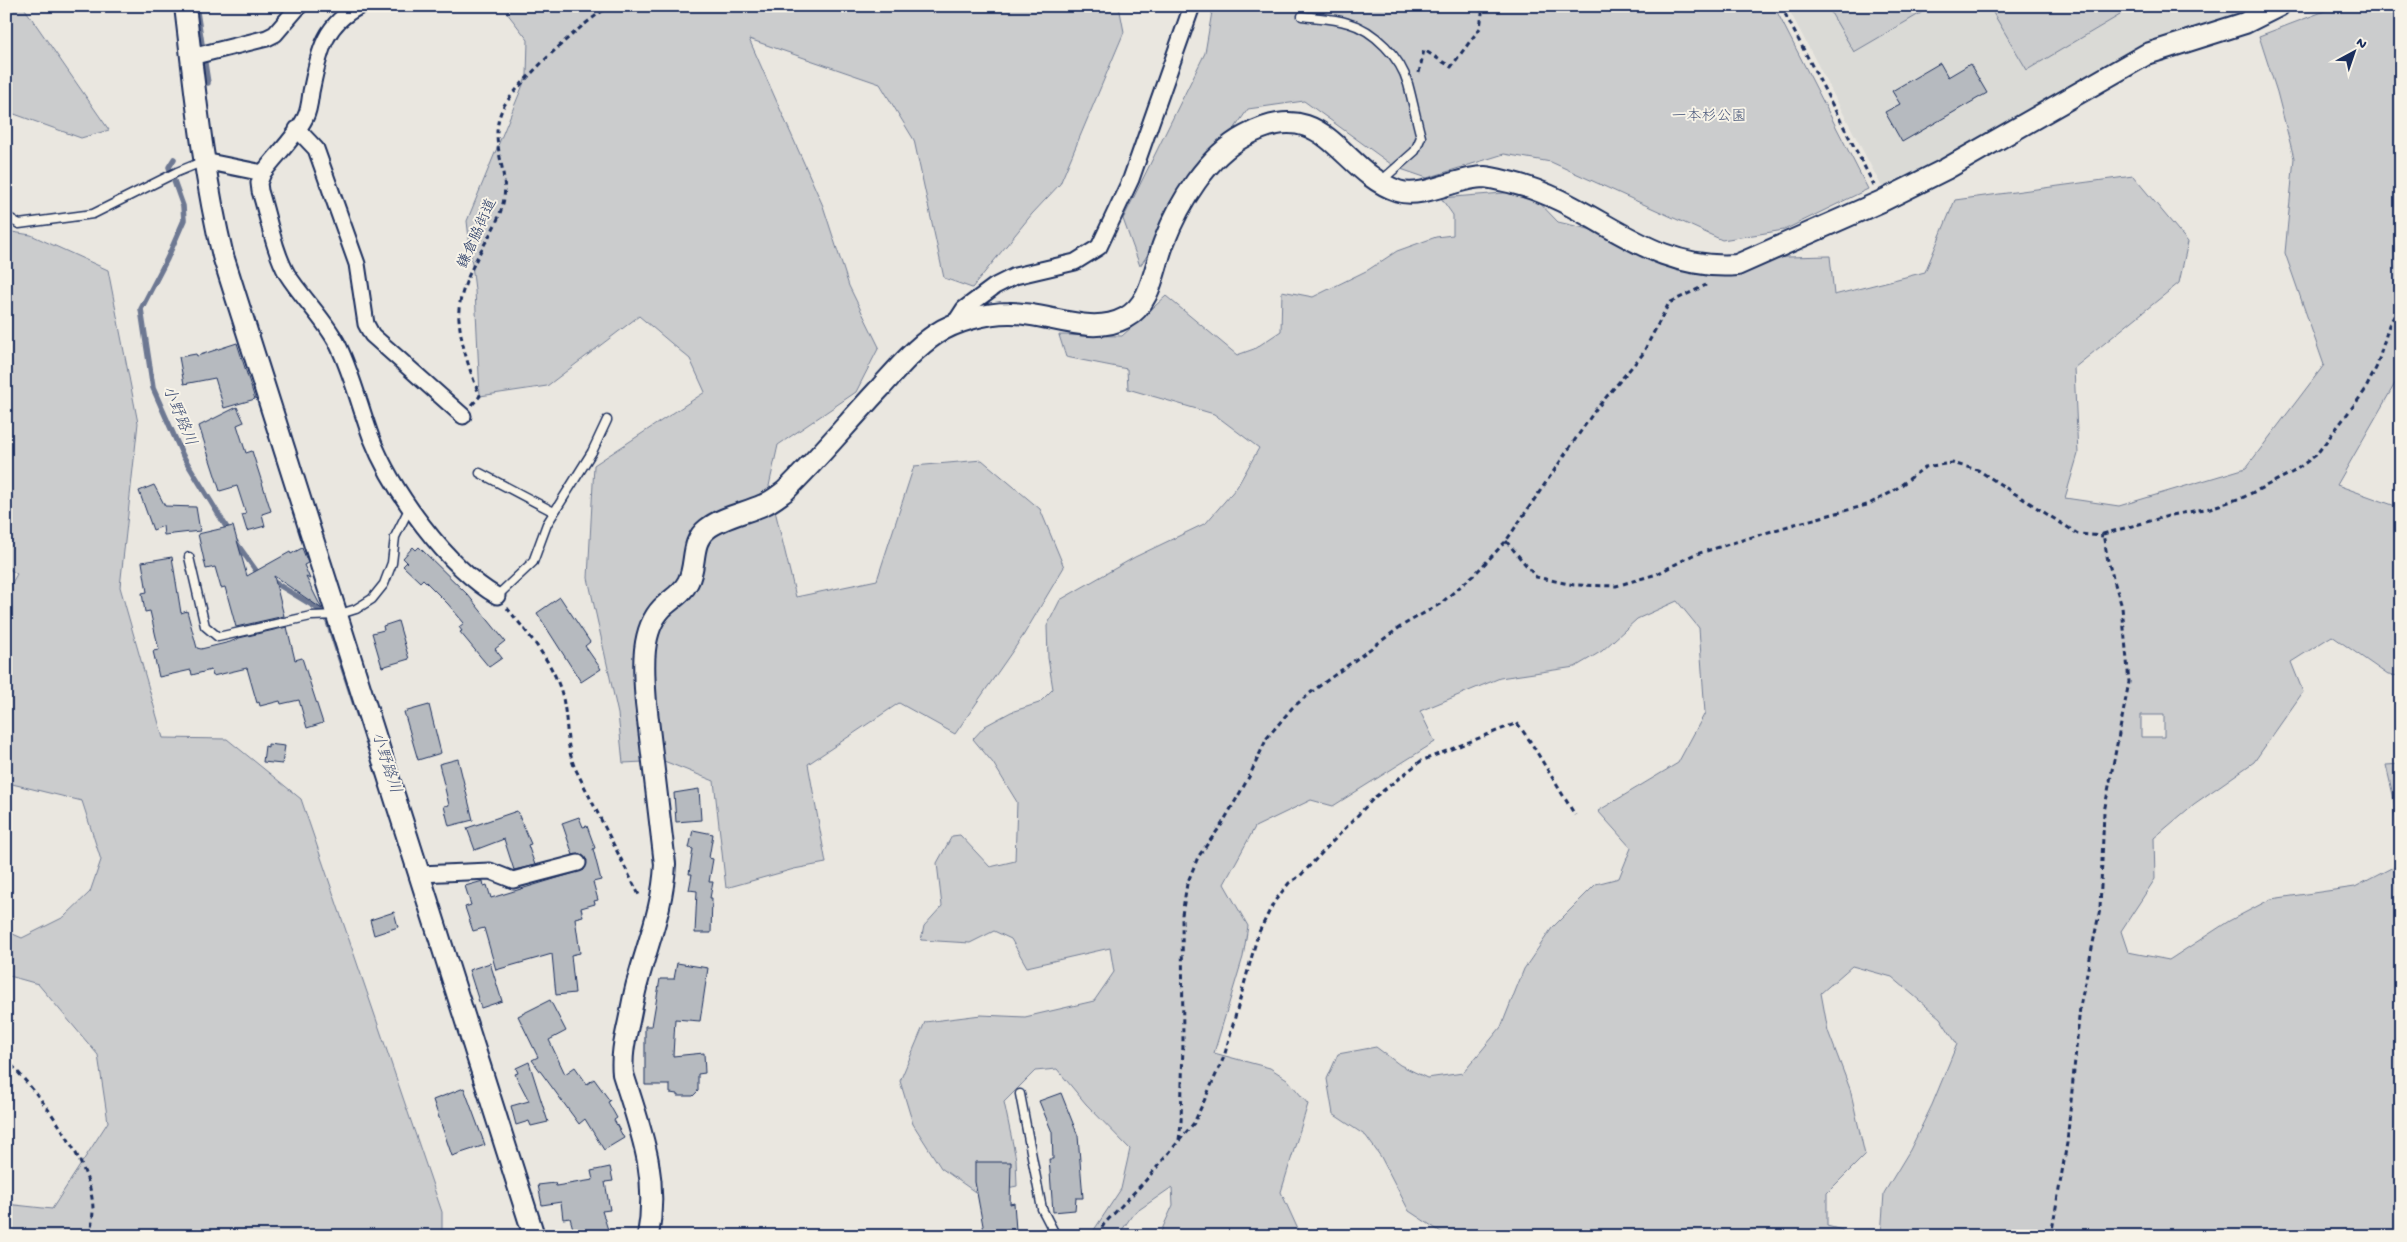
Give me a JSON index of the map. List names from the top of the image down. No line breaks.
{"streets":{"path":["鎌倉脇街道"]},"water":["小野路川"],"parks":["一本杉公園"],"north":"top right"}
